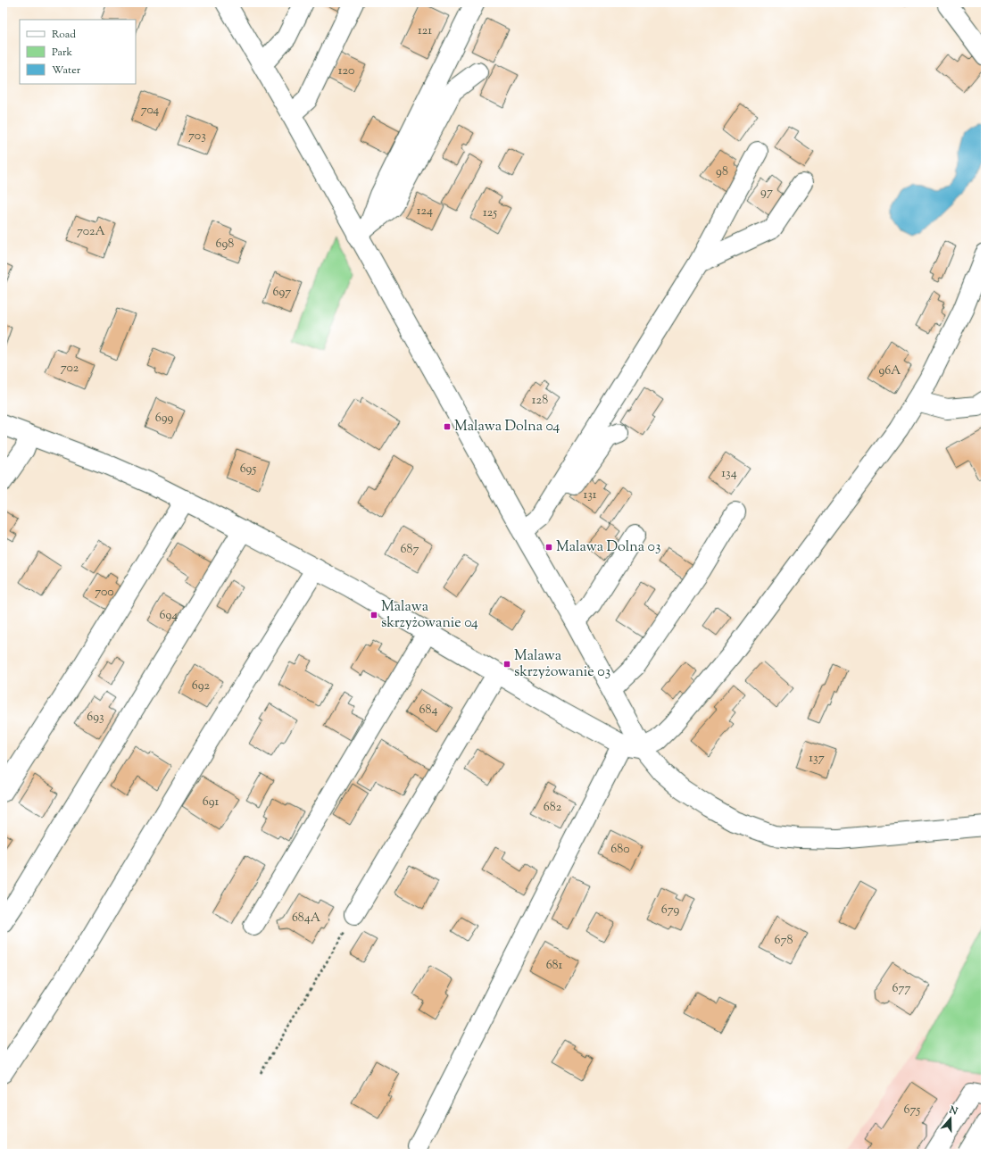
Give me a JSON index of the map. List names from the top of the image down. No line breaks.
{"places":{"transit":["Malawa Dolna 04","Malawa Dolna 03","Malawa skrzyżowanie 04","Malawa skrzyżowanie 03"]},"house_numbers":["121","120","704","703","98","97","124","125","702A","698","697","702","96A","128","699","695","134","131","687","700","694","692","684","693","137","691","682","680","679","684A","678","681","677","675"],"legend":["Road","Park","Water"],"north":"top"}
